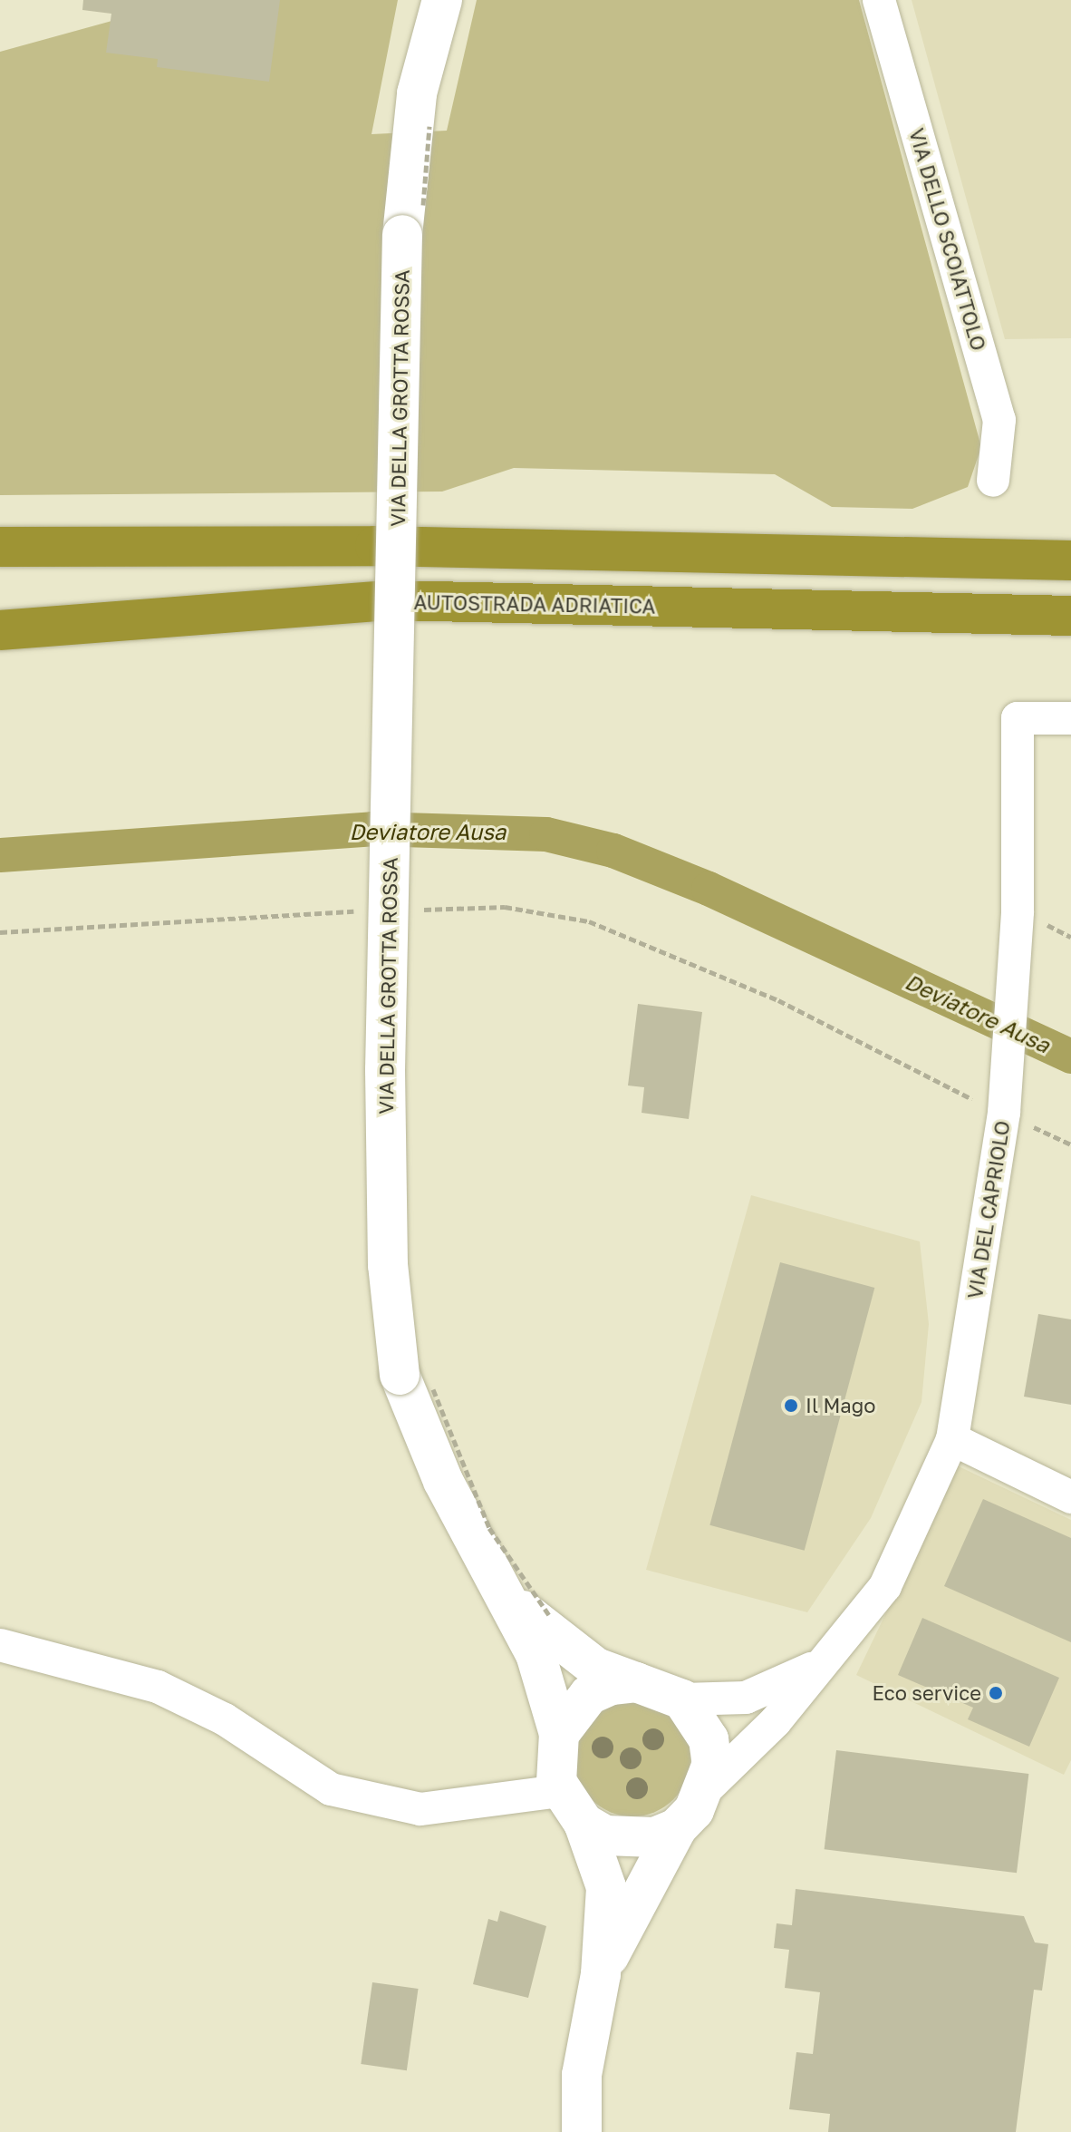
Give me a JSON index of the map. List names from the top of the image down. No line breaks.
{"streets":{"highway":["AUTOSTRADA ADRIATICA"],"street":["VIA DELLO SCOIATTOLO","VIA DELLA GROTTA ROSSA","VIA DEL CAPRIOLO"]},"crossings":[["VIA DELLA GROTTA ROSSA","VIA DEL CAPRIOLO"]],"water":["Deviatore Ausa"],"places":["Il Mago","Eco service"]}
